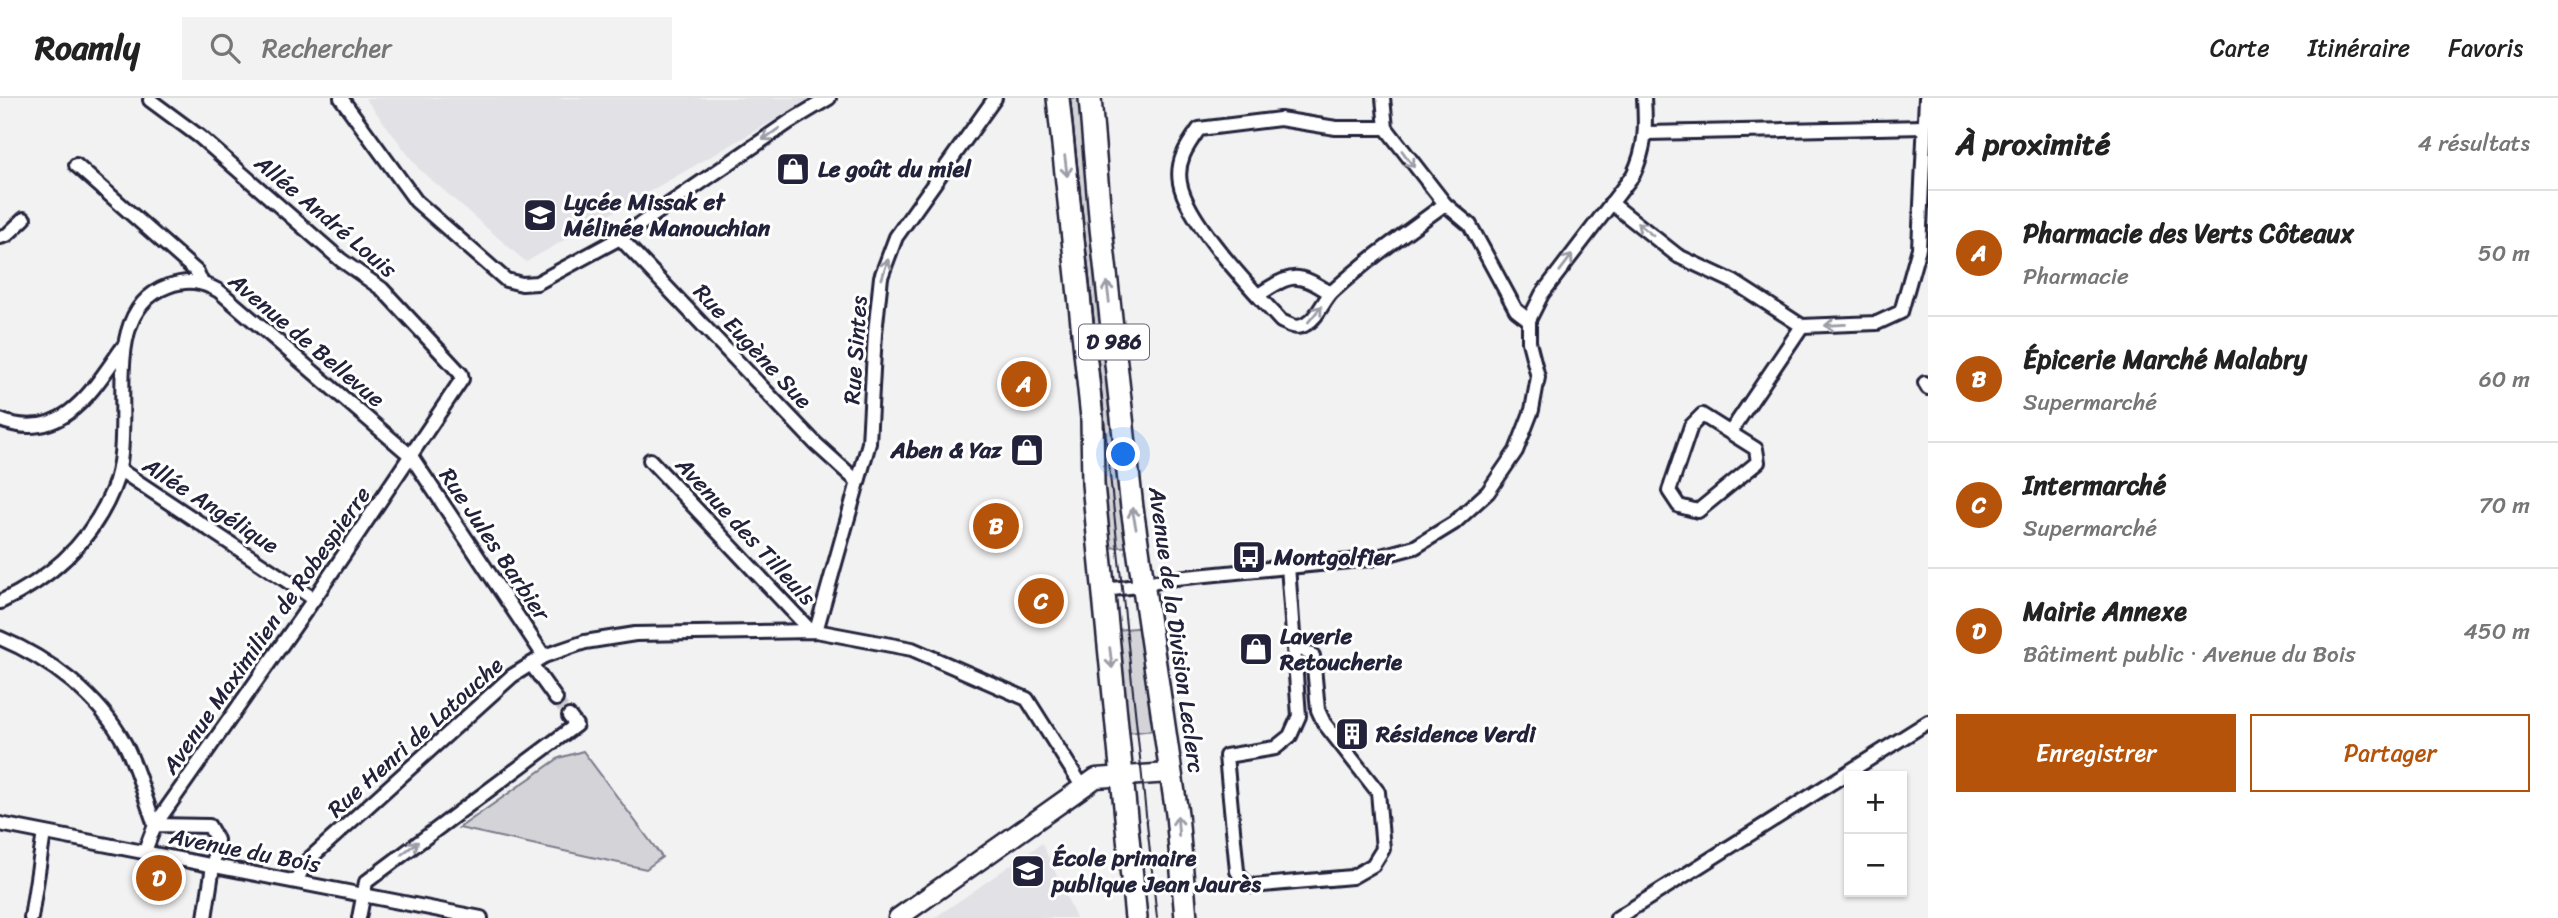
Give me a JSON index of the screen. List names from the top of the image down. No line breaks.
{"streets":{"main road":["D 986","Avenue de la Division Leclerc"],"street":["Allée André Louis","Avenue de Bellevue","Rue Eugène Sue","Rue Sintes","Allée Angélique","Avenue des Tilleuls","Rue Jules Barbier","Avenue Maximilien de Robespierre","Rue Henri de Latouche","Avenue du Bois"]},"crossings":[["Allée André Louis","Avenue de Bellevue"],["Allée André Louis","Rue Jules Barbier"],["Allée André Louis","Avenue Maximilien de Robespierre"],["Avenue de Bellevue","Allée Angélique"],["Avenue de Bellevue","Rue Jules Barbier"],["Avenue de Bellevue","Avenue Maximilien de Robespierre"],["Rue Eugène Sue","Rue Sintes"],["Rue Sintes","Avenue des Tilleuls"],["Rue Sintes","Rue Henri de Latouche"],["Allée Angélique","Avenue Maximilien de Robespierre"],["Avenue des Tilleuls","Rue Henri de Latouche"],["Rue Jules Barbier","Avenue Maximilien de Robespierre"],["Rue Jules Barbier","Rue Henri de Latouche"],["Avenue Maximilien de Robespierre","Avenue du Bois"],["Rue Henri de Latouche","Avenue du Bois"]],"one_way":["Rue Sintes"],"places":{"shop":["Le goût du miel","Aben & Yaz","Laverie Retoucherie"],"school or university":["Lycée Missak et Mélinée Manouchian","École primaire publique Jean Jaurès"],"bus stop":["Montgolfier"],"building":["Résidence Verdi"]},"page":{"header":"Roamly","search":"Rechercher","nav":["Carte","Itinéraire","Favoris"],"heading":["À proximité","4 résultats"],"list":[{"mark":"A","name":"Pharmacie des Verts Côteaux","note":"Pharmacie","value":"50 m"},{"mark":"B","name":"Épicerie Marché Malabry","note":"Supermarché","value":"60 m"},{"mark":"C","name":"Intermarché","note":"Supermarché","value":"70 m"},{"mark":"D","name":"Mairie Annexe","note":"Bâtiment public · Avenue du Bois","value":"450 m"}],"pins":["A","B","C","D"],"buttons":["Enregistrer","Partager"],"map_buttons":["+","−"]}}
